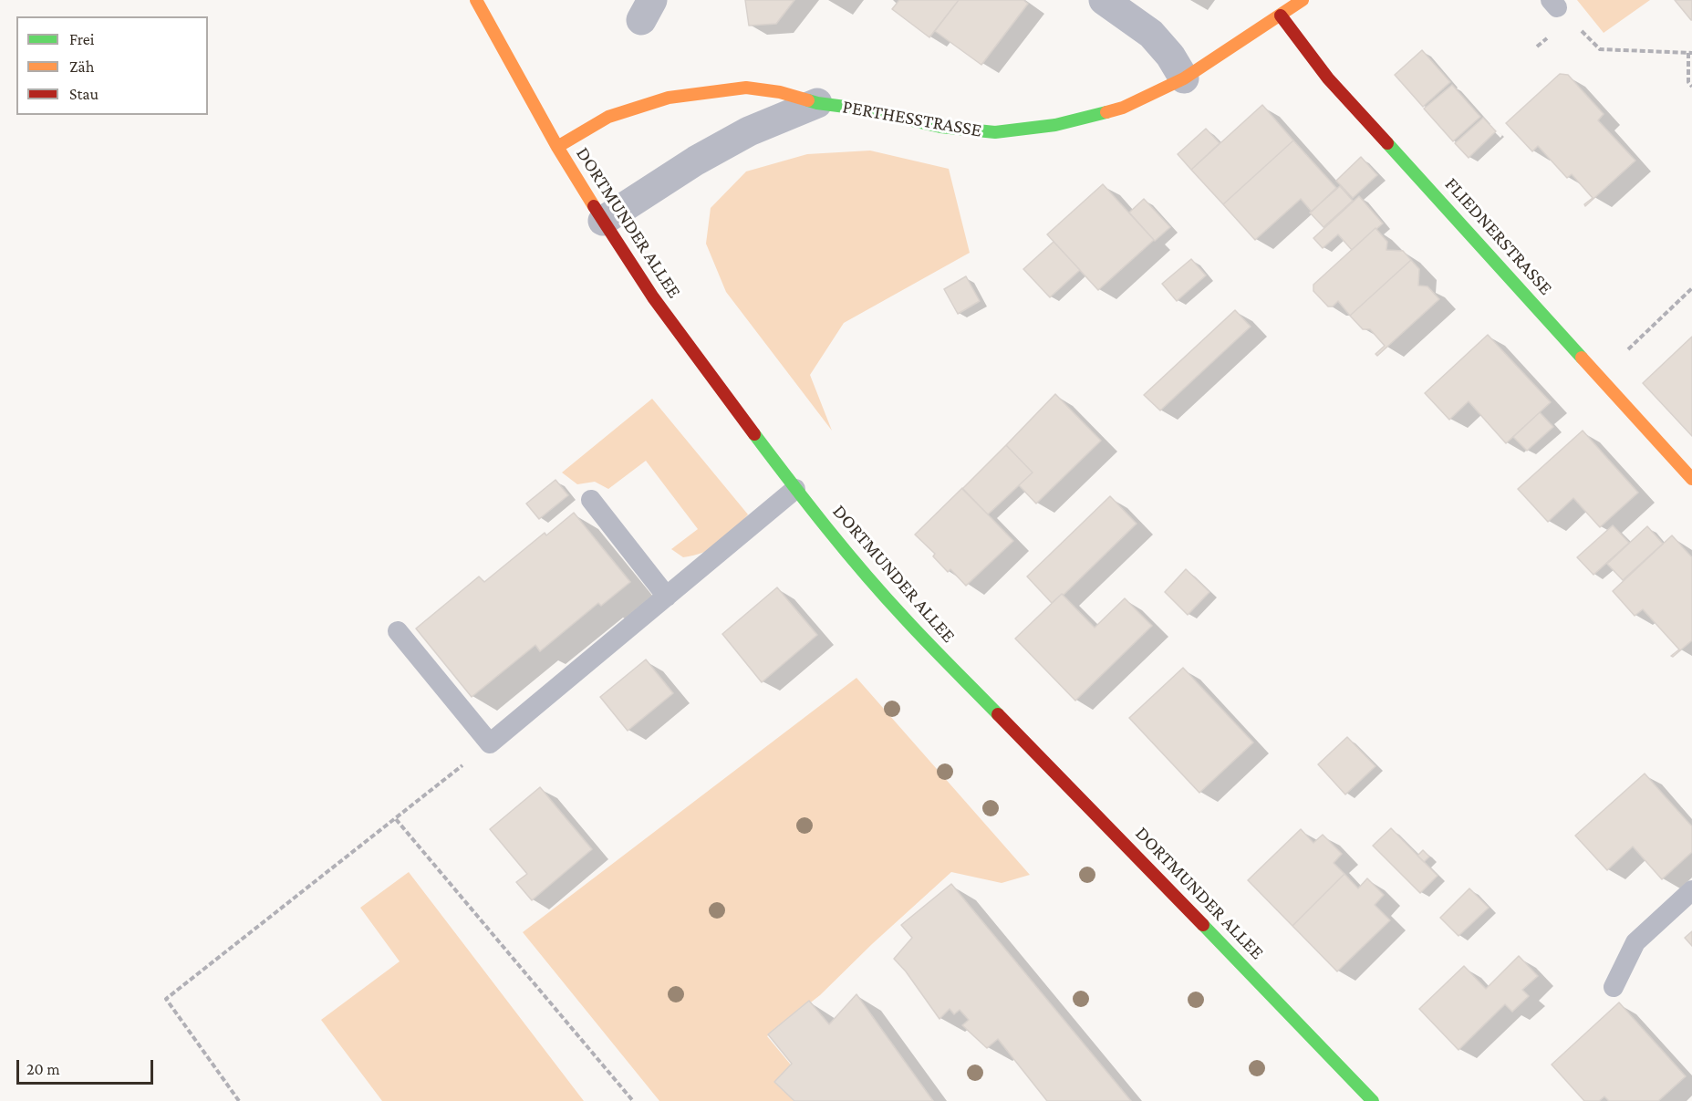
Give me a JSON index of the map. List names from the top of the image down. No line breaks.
{"streets":{"main road":["PERTHESSTRASSE","DORTMUNDER ALLEE","FLIEDNERSTRASSE"]},"crossings":[["PERTHESSTRASSE","DORTMUNDER ALLEE"],["PERTHESSTRASSE","FLIEDNERSTRASSE"]],"legend":["Frei","Zäh","Stau"],"scale_bar":"20 m"}
